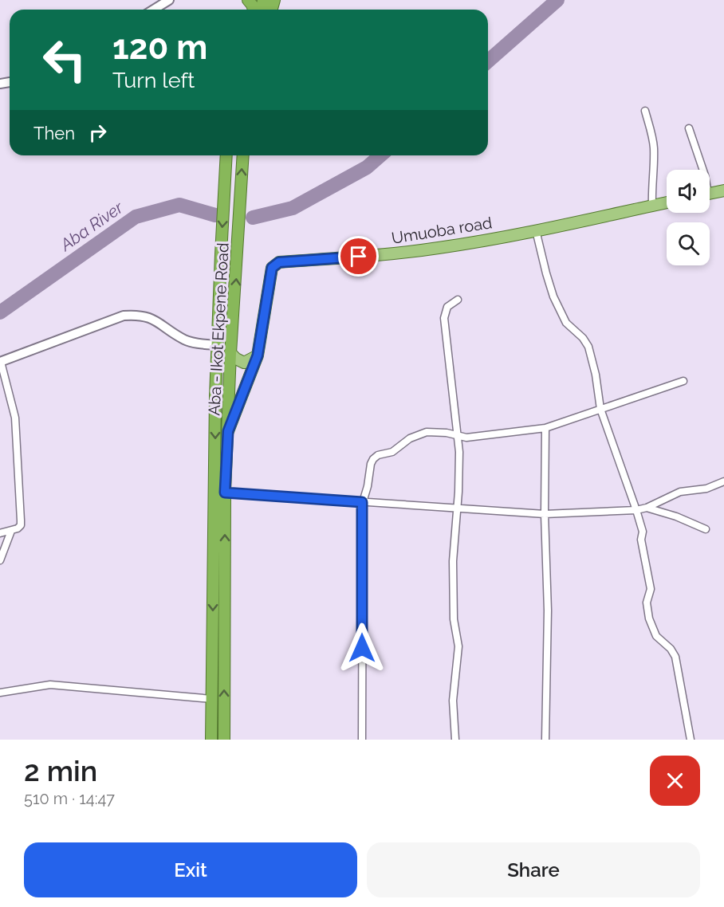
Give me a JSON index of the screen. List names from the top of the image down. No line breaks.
{"streets":{"highway":["Aba - Ikot Ekpene Road"],"main road":["Umuoba road"]},"crossings":[["Umuoba road","Aba - Ikot Ekpene Road"]],"water":["Aba River"],"page":{"turn":["120 m","Turn left"],"then":"Then","heading":["2 min","510 m · 14:47"],"buttons":["Exit","Share"]}}
